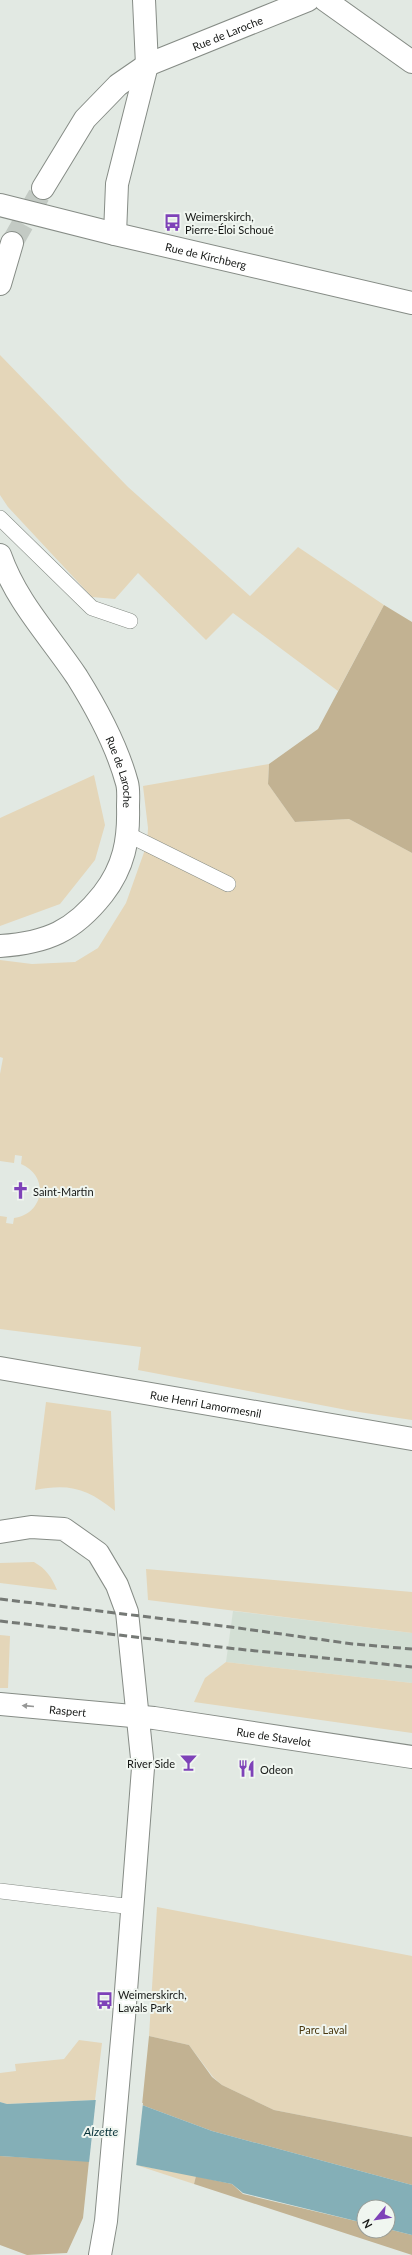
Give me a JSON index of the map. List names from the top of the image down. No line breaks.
{"streets":{"street":["Rue de Laroche","Rue de Kirchberg","Rue Henri Lamormesnil","Raspert","Rue de Stavelot"]},"crossings":[["Raspert","Rue de Stavelot"]],"one_way":["Raspert"],"water":["Alzette"],"parks":["Parc Laval"],"places":{"bus stop":["Weimerskirch, Pierre-Éloi Schoué","Weimerskirch, Lavals Park"],"church":["Saint-Martin"],"bar":["River Side"],"restaurant":["Odeon"]},"north":"bottom left"}
